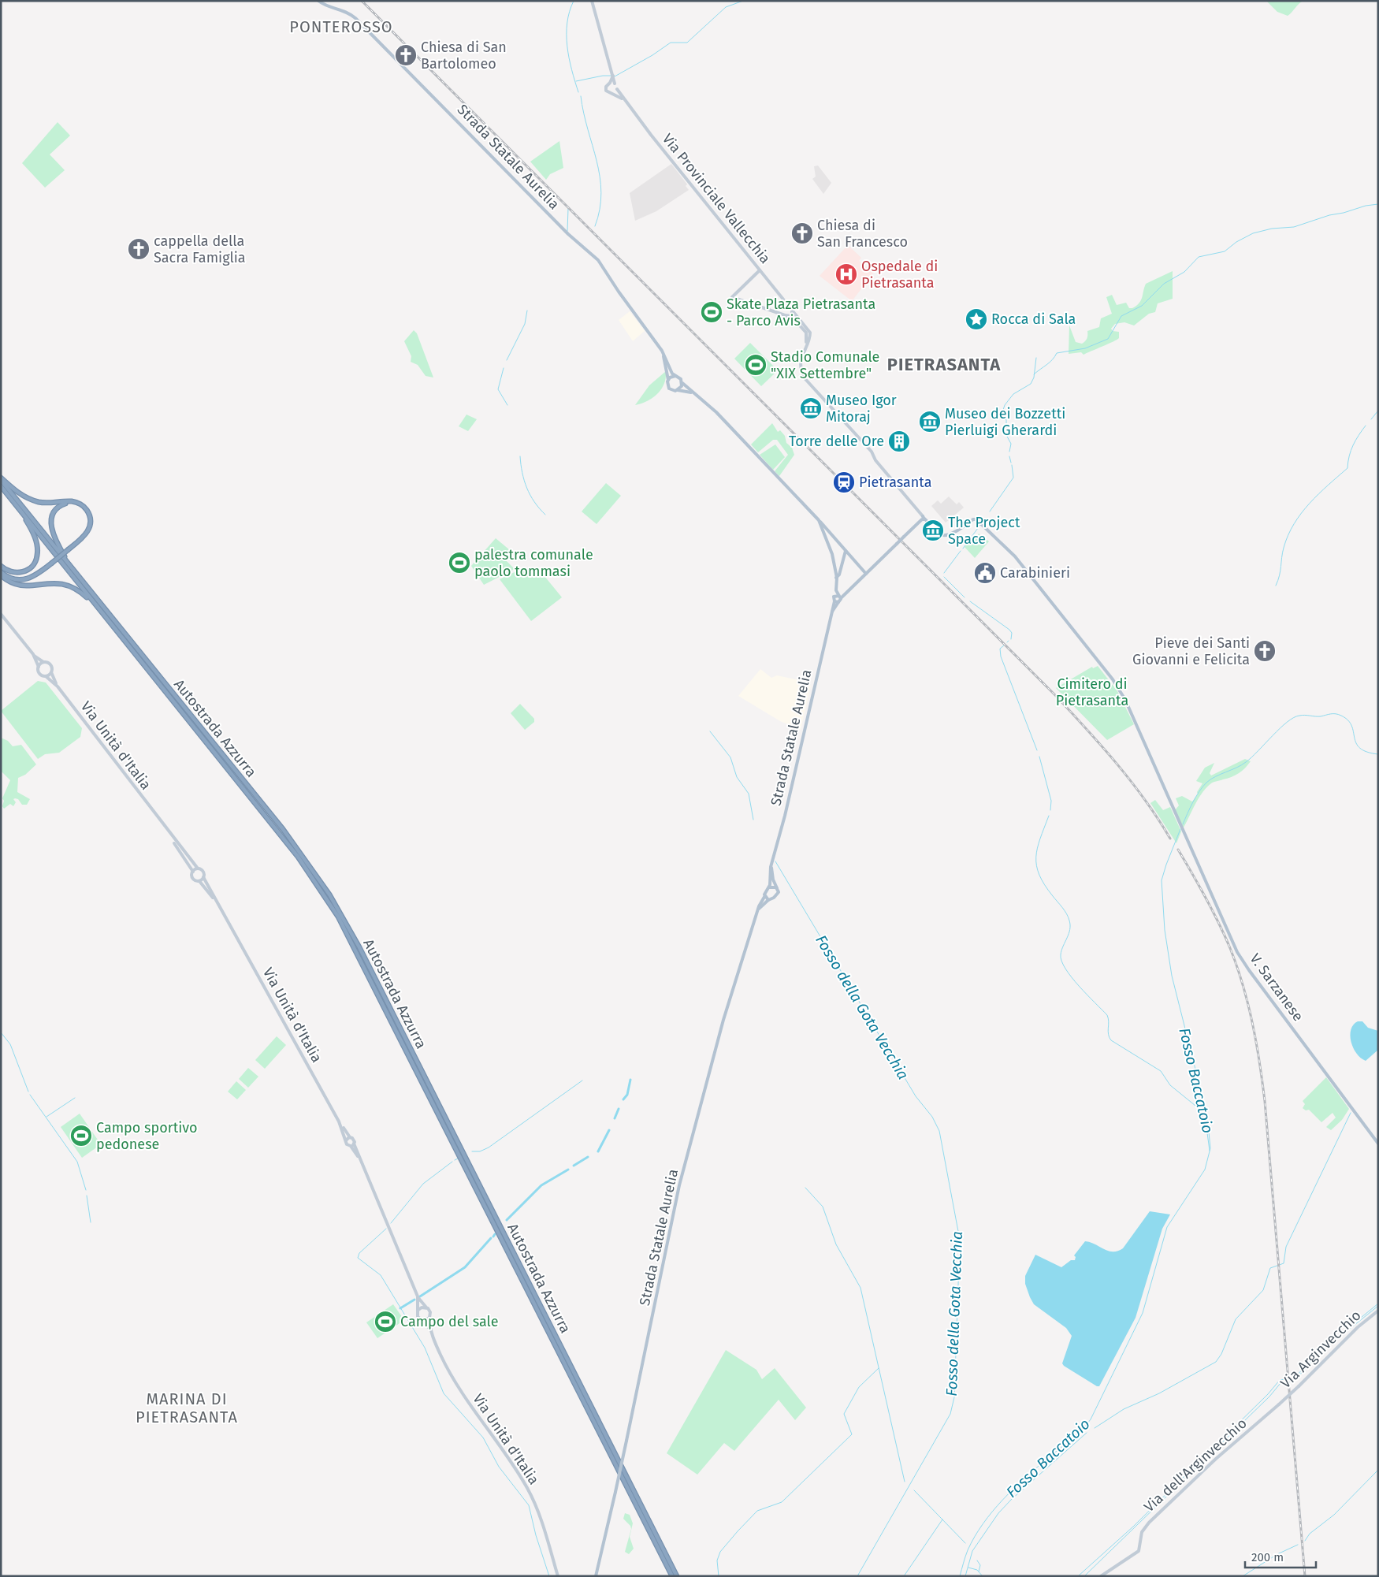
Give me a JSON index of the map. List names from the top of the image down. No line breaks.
{"streets":{"highway":["Autostrada Azzurra"],"main road":["Strada Statale Aurelia","Via Provinciale Vallecchia","Via Unità d'Italia","V. Sarzanese","Via Arginvecchio","Via dell'Arginvecchio"]},"crossings":[["Via Arginvecchio","Via dell'Arginvecchio"]],"districts":["PONTEROSSO","PIETRASANTA","MARINA DI PIETRASANTA"],"water":["Fosso della Gota Vecchia","Fosso Baccatoio"],"parks":["Cimitero di Pietrasanta"],"places":{"church":["Chiesa di San Bartolomeo","Chiesa di San Francesco","cappella della Sacra Famiglia","Pieve dei Santi Giovanni e Felicita"],"hospital":["Ospedale di Pietrasanta"],"sports":["Skate Plaza Pietrasanta - Parco Avis","Stadio Comunale \"XIX Settembre\"","palestra comunale paolo tommasi","Campo sportivo pedonese","Campo del sale"],"place":["Rocca di Sala"],"museum":["Museo Igor Mitoraj","Museo dei Bozzetti Pierluigi Gherardi","The Project Space"],"building":["Torre delle Ore"],"station":["Pietrasanta"],"public building":["Carabinieri"]},"scale_bar":"200 m"}
